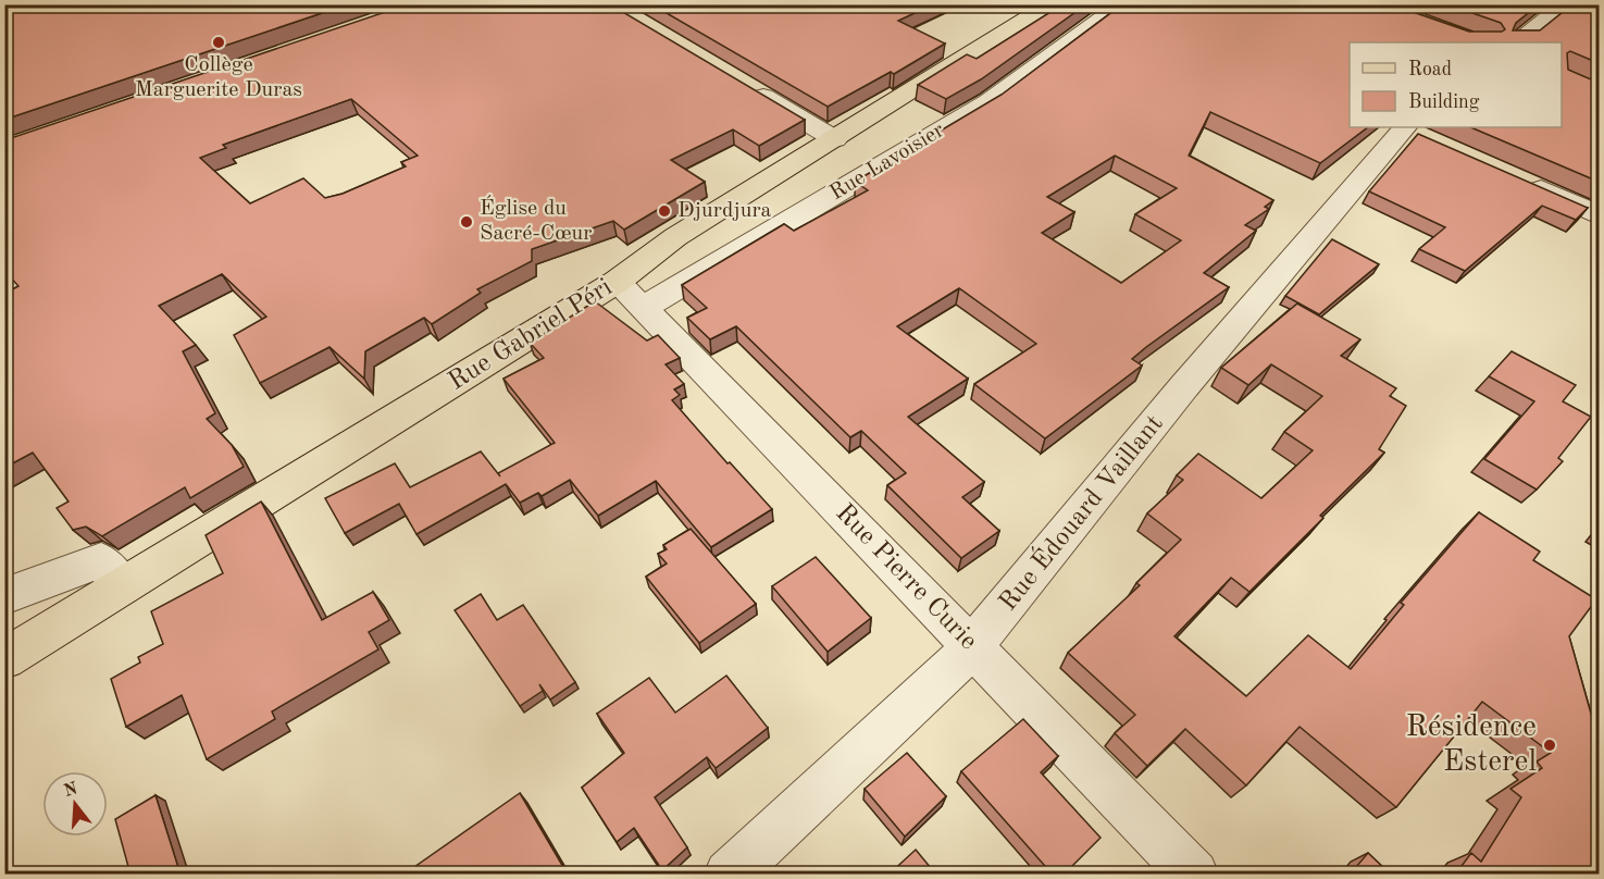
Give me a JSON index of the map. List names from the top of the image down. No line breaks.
{"streets":{"main road":["Rue Gabriel Péri"],"street":["Rue Lavoisier","Rue Édouard Vaillant","Rue Pierre Curie"]},"crossings":[["Rue Lavoisier","Rue Gabriel Péri"],["Rue Lavoisier","Rue Pierre Curie"],["Rue Gabriel Péri","Rue Pierre Curie"],["Rue Édouard Vaillant","Rue Pierre Curie"]],"places":["Collège Marguerite Duras","Djurdjura","Église du Sacré-Cœur","Résidence Esterel"],"legend":["Road","Building"],"north":"top"}
